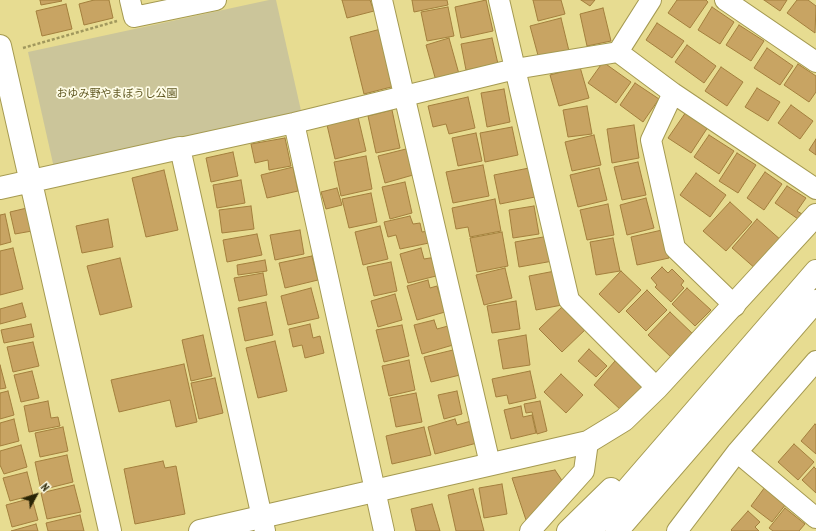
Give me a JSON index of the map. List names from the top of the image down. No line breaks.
{"parks":["おゆみ野やまぼうし公園"],"north":"top right"}
